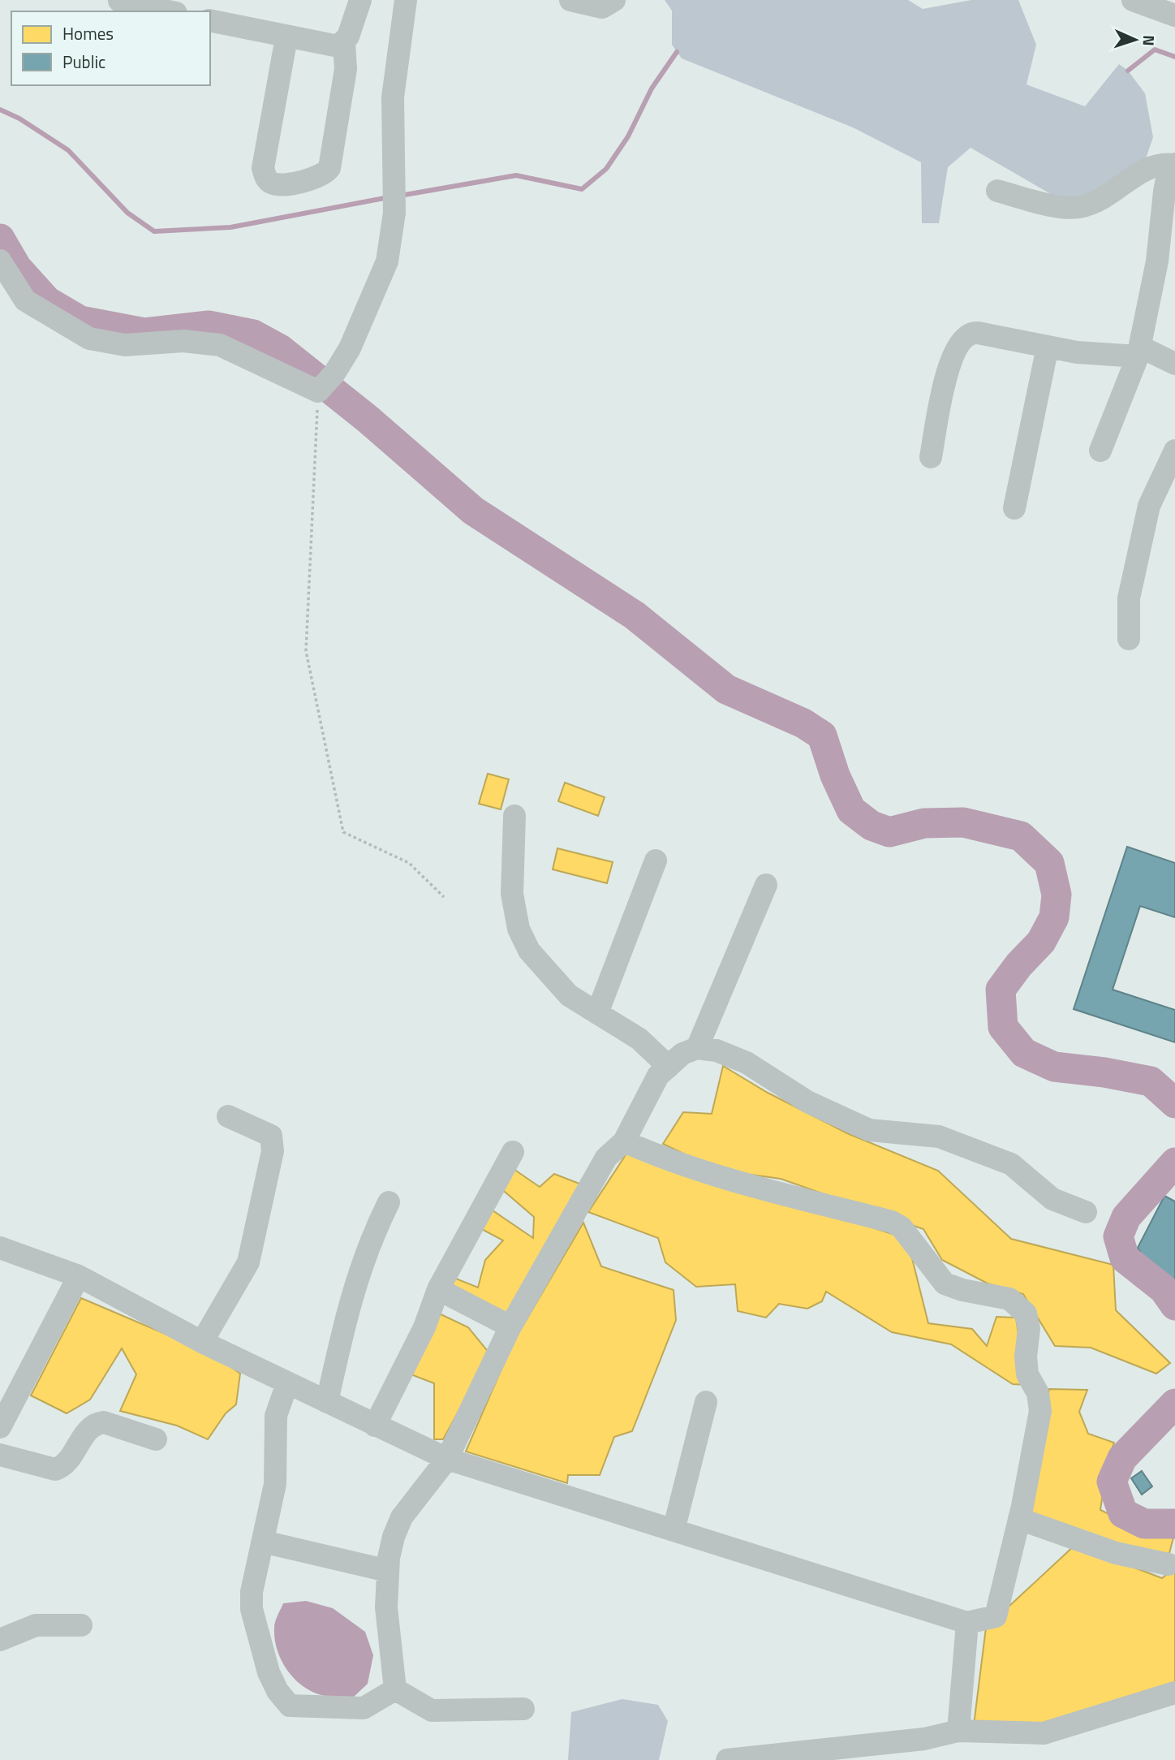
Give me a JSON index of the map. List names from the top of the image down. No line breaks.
{"legend":["Homes","Public"],"north":"right"}
